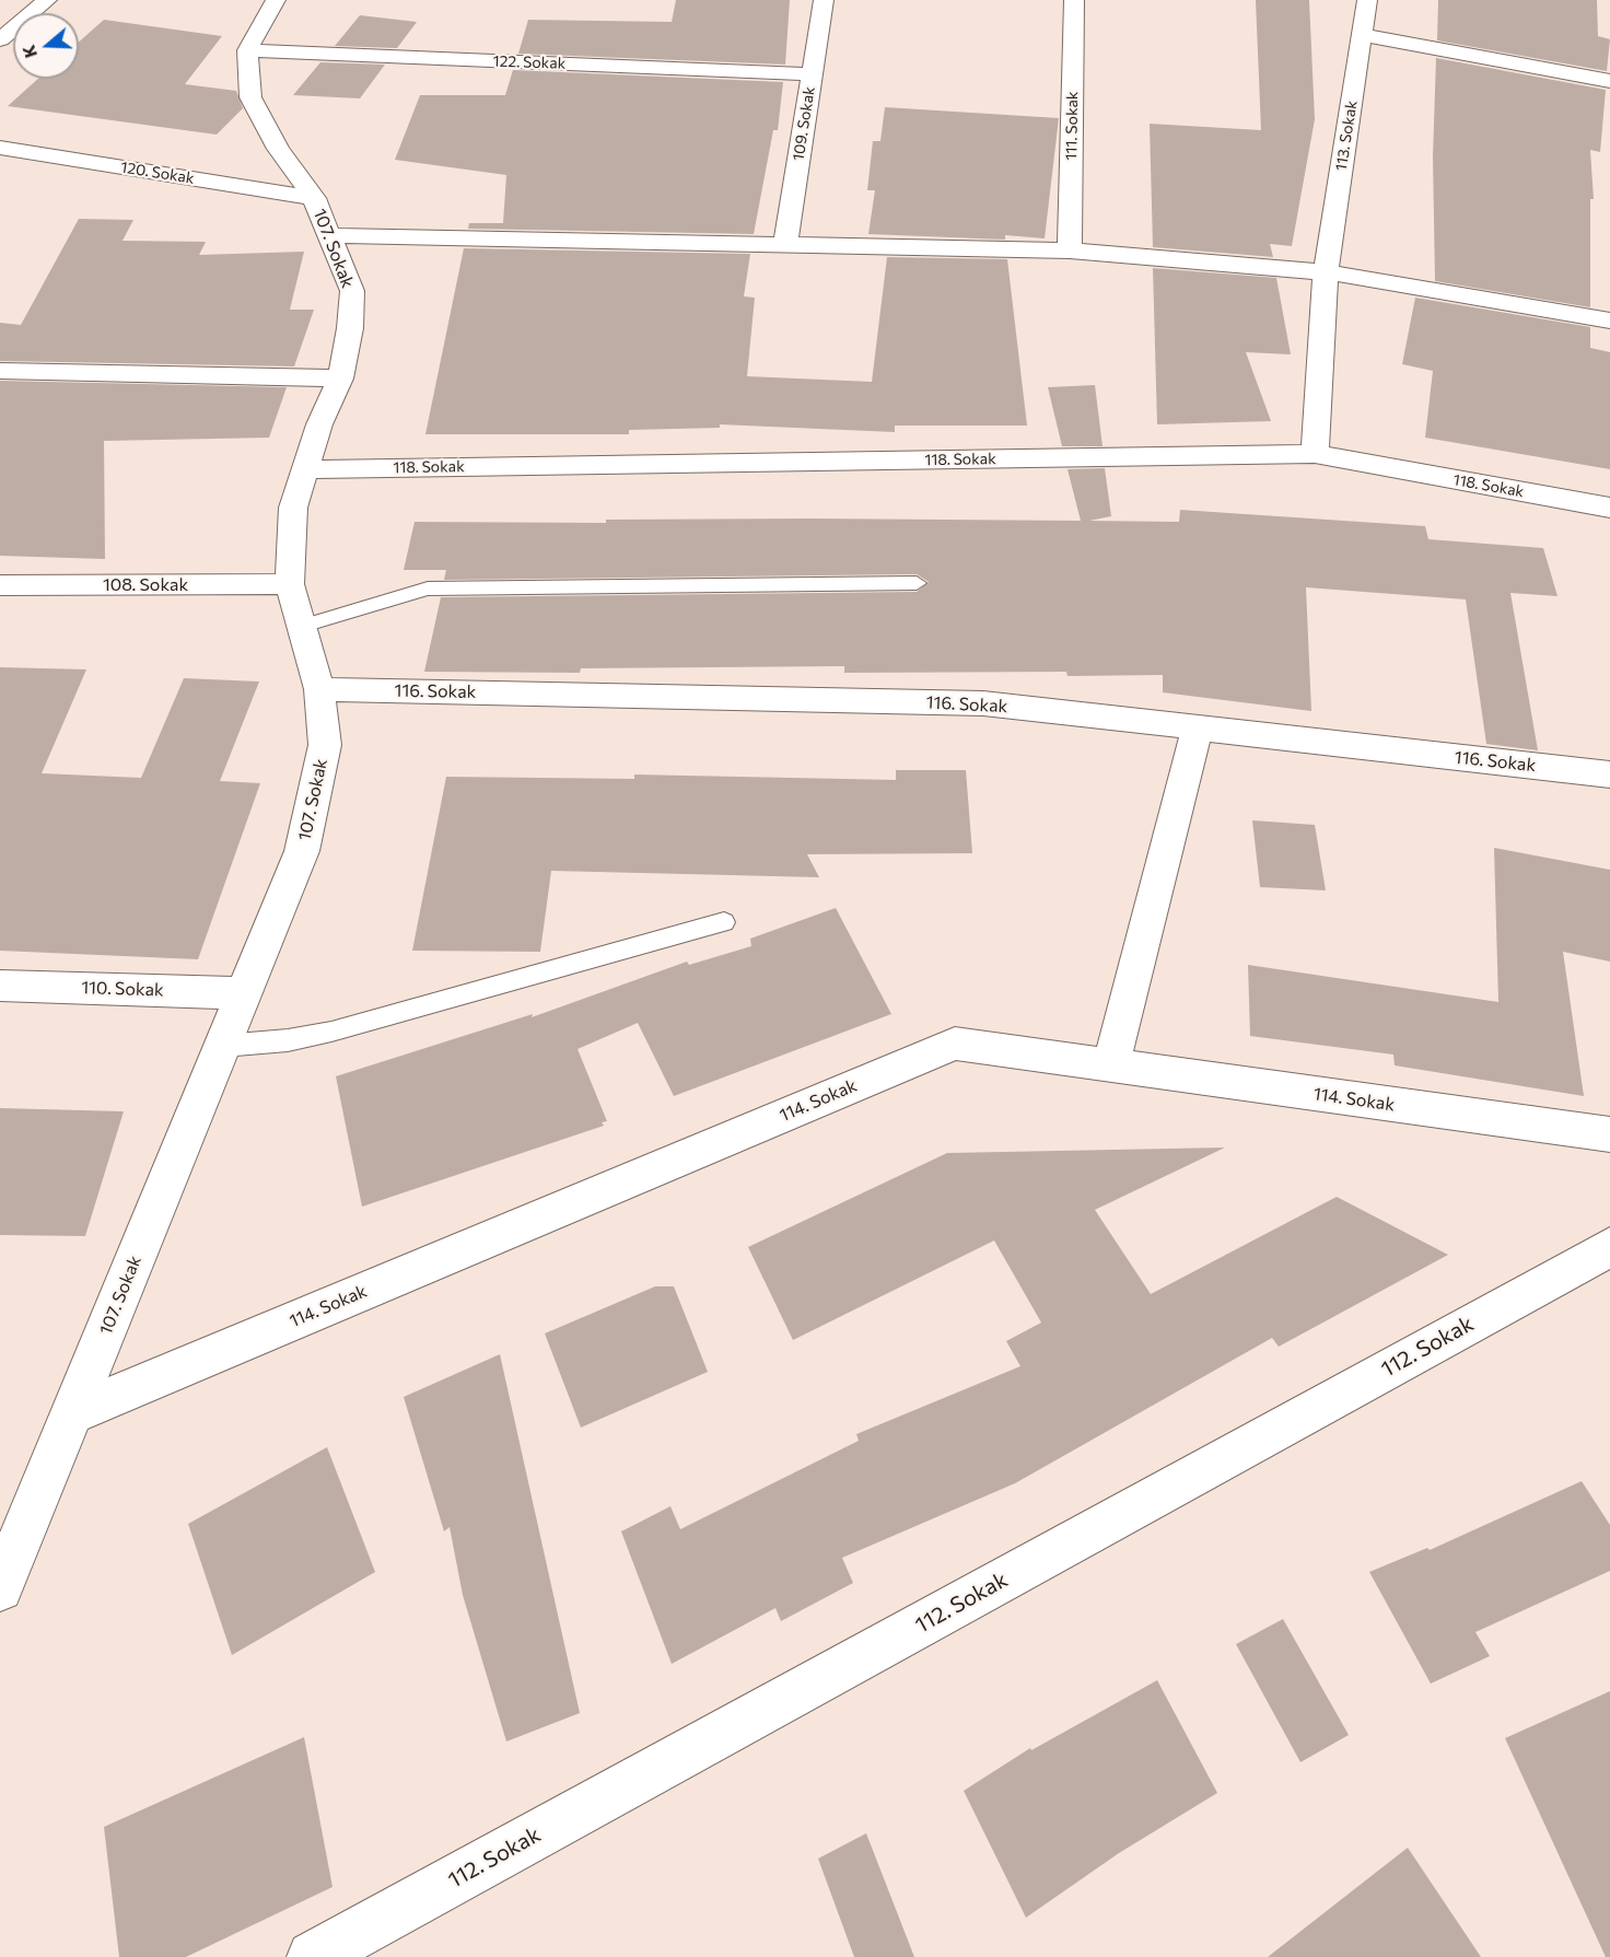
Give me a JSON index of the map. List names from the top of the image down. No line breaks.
{"streets":{"street":["122. Sokak","109. Sokak","111. Sokak","113. Sokak","120. Sokak","107. Sokak","118. Sokak","108. Sokak","116. Sokak","110. Sokak","114. Sokak","112. Sokak"]},"crossings":[["122. Sokak","109. Sokak"],["122. Sokak","107. Sokak"],["113. Sokak","118. Sokak"],["120. Sokak","107. Sokak"],["107. Sokak","118. Sokak"],["107. Sokak","108. Sokak"],["107. Sokak","116. Sokak"],["107. Sokak","110. Sokak"],["107. Sokak","114. Sokak"]],"north":"left"}
